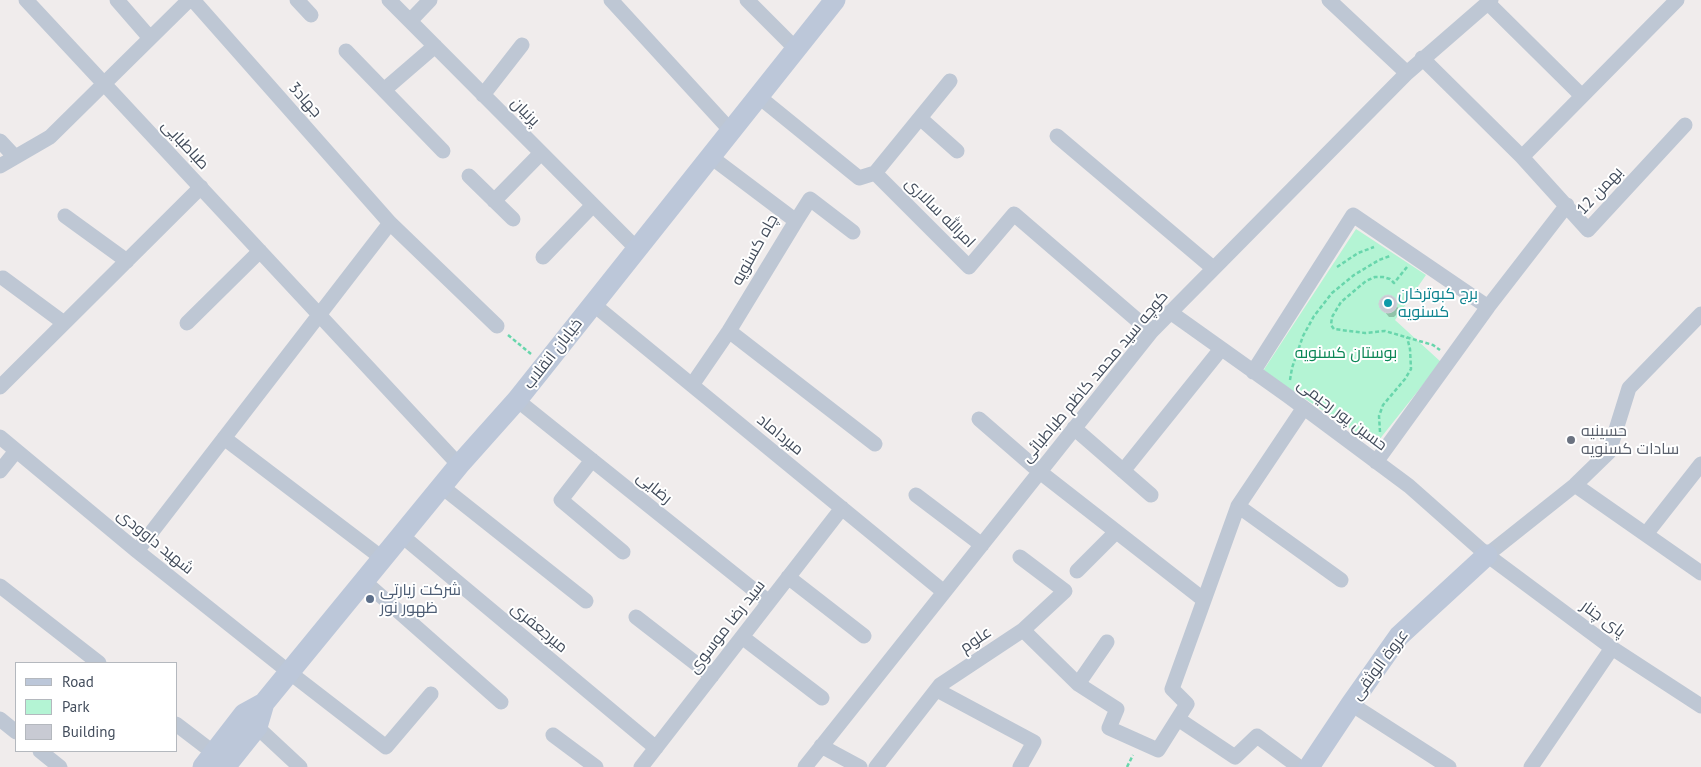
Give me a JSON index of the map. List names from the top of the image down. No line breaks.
{"streets":{"main road":["خیابان انقلاب","عروة الوثقی"],"street":["جهاد3","پرنیان","طباطبایی","12 بهمن","امرالله سالاری","چاه کسنویه","کوچه سید محمد کاظم طباطبائی","حسین پور رحیمی","میرداماد","رضایی","شهید داوودی","پای چنار","سید رضا موسوی","میرجعفری","علوم"]},"crossings":[["پرنیان","خیابان انقلاب"],["طباطبایی","خیابان انقلاب"],["12 بهمن","کوچه سید محمد کاظم طباطبائی"],["امرالله سالاری","کوچه سید محمد کاظم طباطبائی"],["چاه کسنویه","خیابان انقلاب"],["چاه کسنویه","میرداماد"],["خیابان انقلاب","میرداماد"],["خیابان انقلاب","رضایی"],["خیابان انقلاب","شهید داوودی"],["خیابان انقلاب","میرجعفری"],["کوچه سید محمد کاظم طباطبائی","حسین پور رحیمی"],["کوچه سید محمد کاظم طباطبائی","میرداماد"],["حسین پور رحیمی","پای چنار"],["حسین پور رحیمی","عروة الوثقی"],["میرداماد","سید رضا موسوی"],["رضایی","سید رضا موسوی"],["پای چنار","عروة الوثقی"],["سید رضا موسوی","میرجعفری"]],"parks":["بوستان کسنویه"],"places":["برج کبوترخان کسنویه","حسینیه سادات کسنویه","شرکت زیارتی ظهور نور"],"legend":["Road","Park","Building"]}
